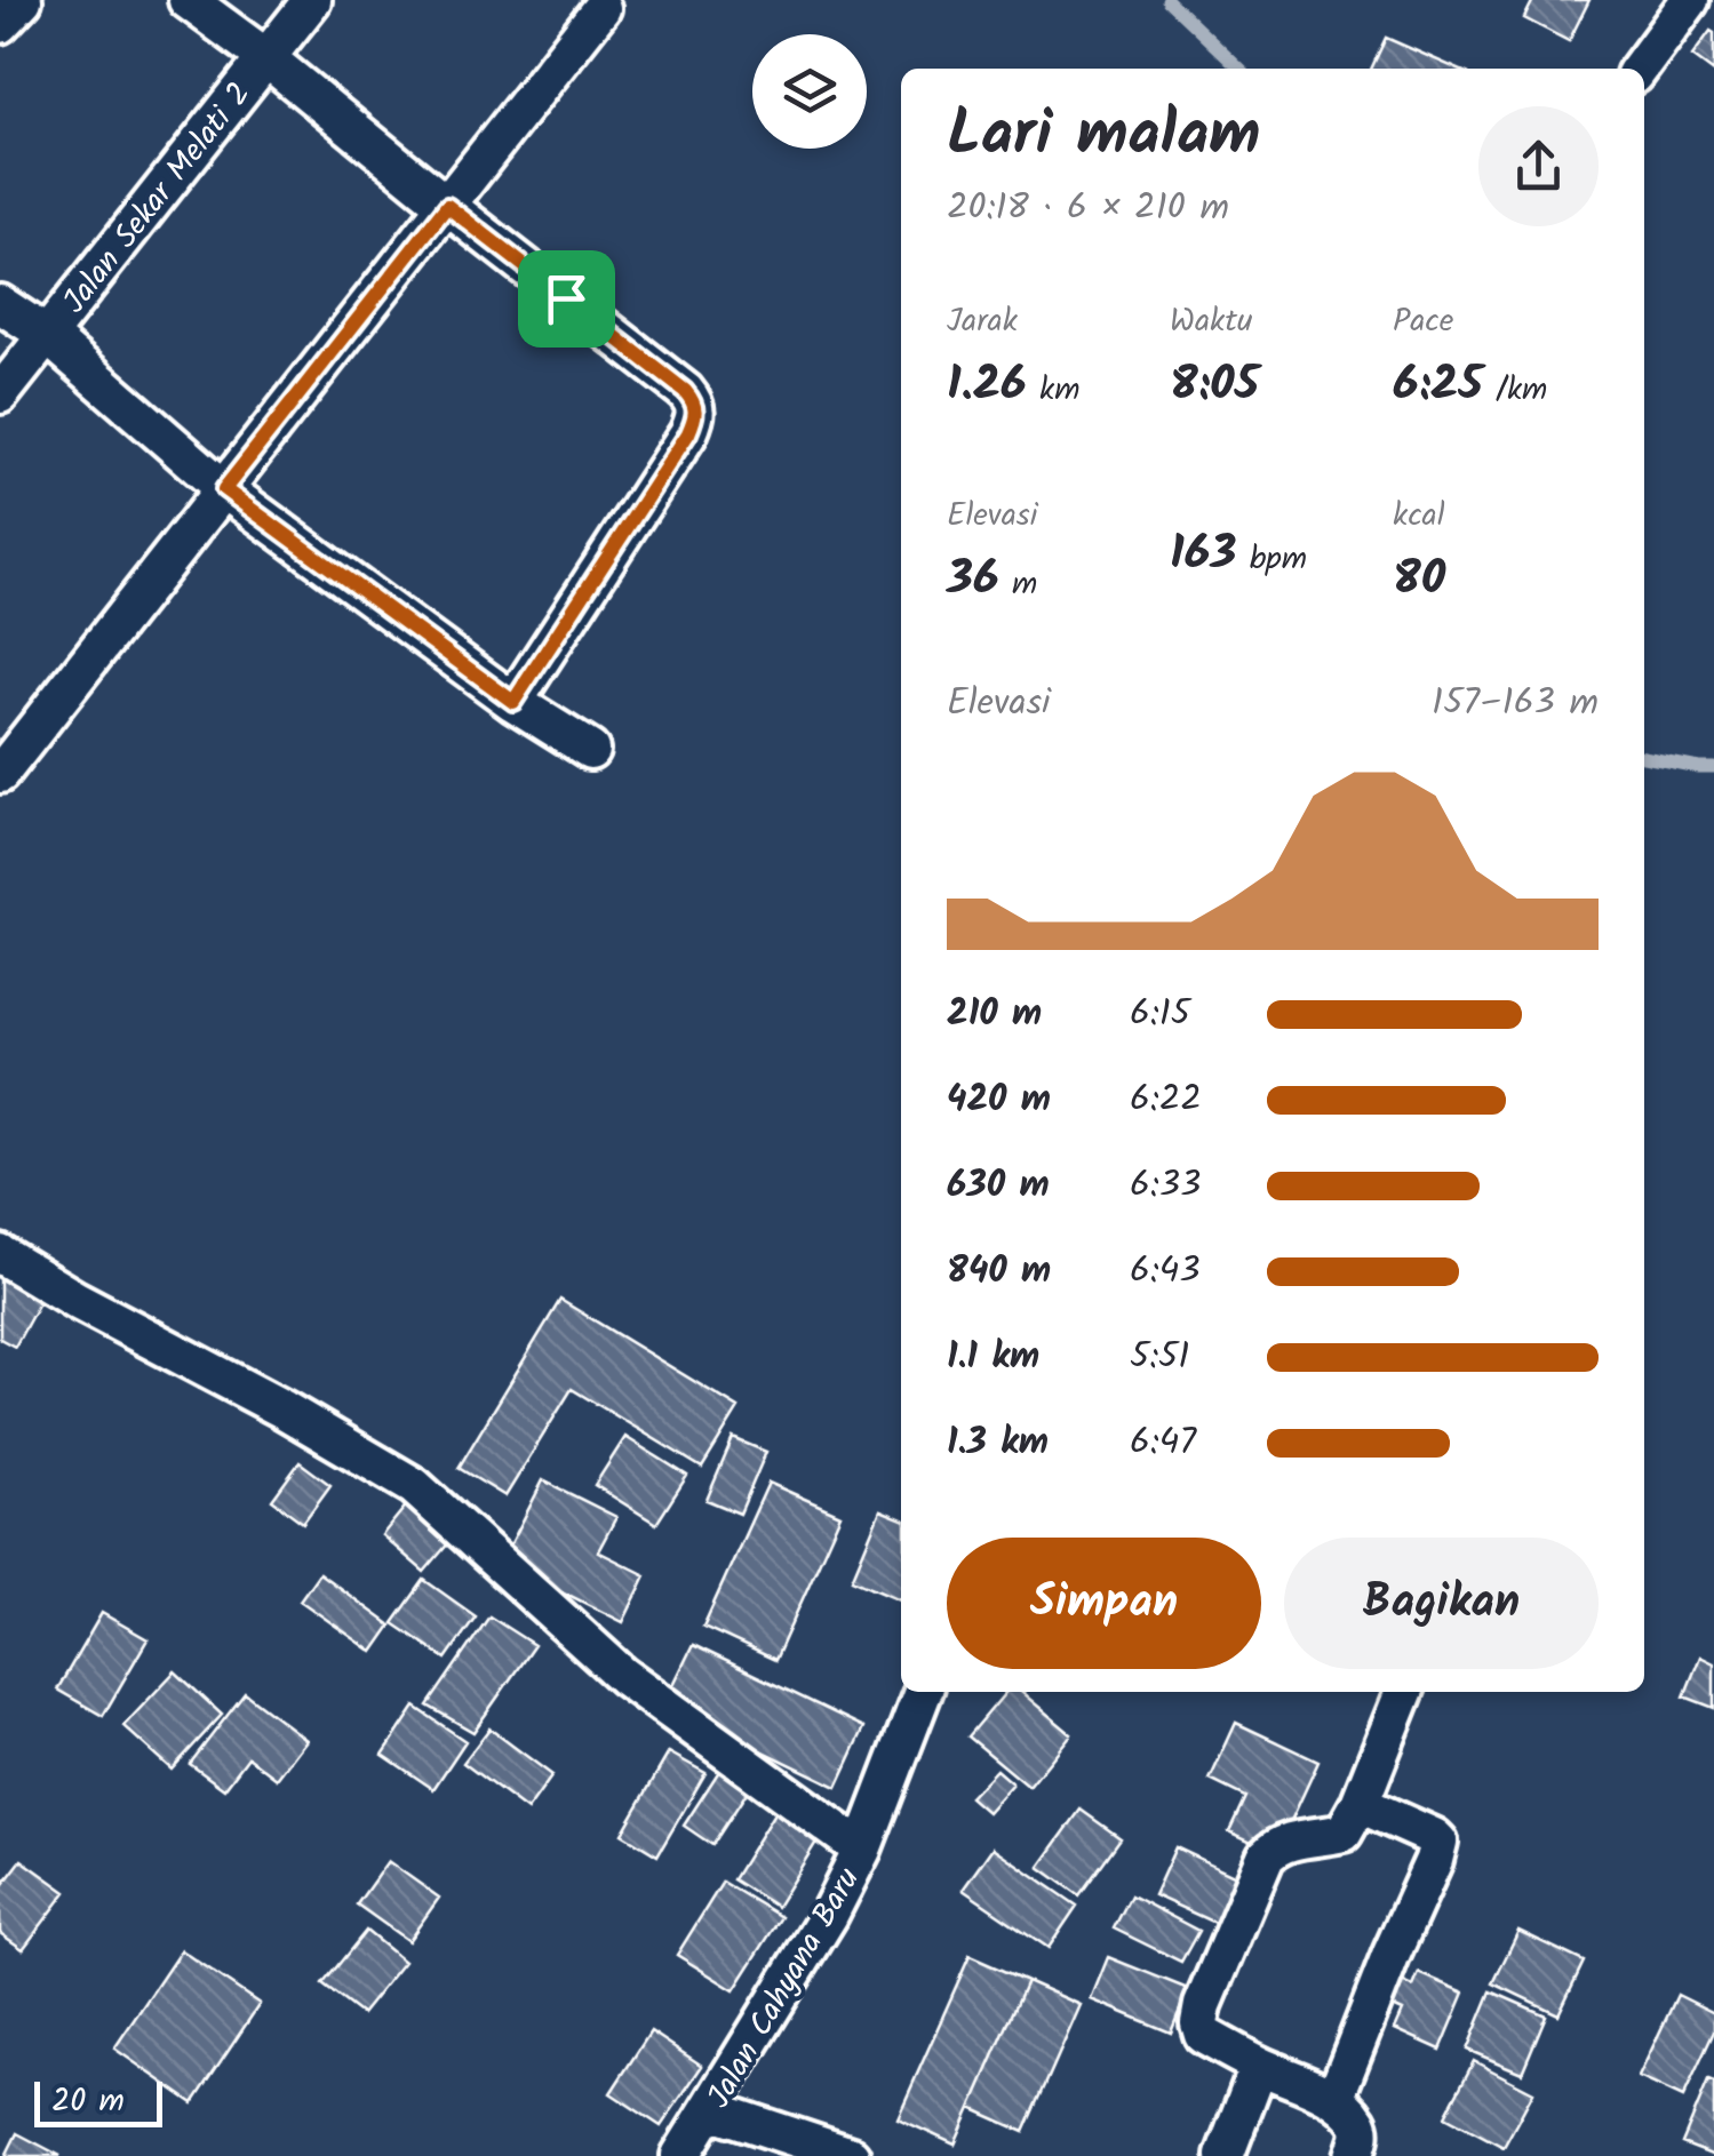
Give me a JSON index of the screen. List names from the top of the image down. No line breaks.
{"streets":{"street":["Jalan Sekar Melati 2","Jalan Cahyana Baru"]},"scale_bar":"20 m","page":{"heading":["Lari malam","20:18 · 6 × 210 m"],"stats":[["Jarak","1.26 km"],["Waktu","8:05"],["Pace","6:25 /km"],["Elevasi","36 m"],["163 bpm"],["kcal","80"]],"chart":["Elevasi","157–163 m"],"list":[{"name":"210 m","note":"6:15"},{"name":"420 m","note":"6:22"},{"name":"630 m","note":"6:33"},{"name":"840 m","note":"6:43"},{"name":"1.1 km","note":"5:51"},{"name":"1.3 km","note":"6:47"}],"buttons":["Simpan","Bagikan"],"scale":"20 m"}}
